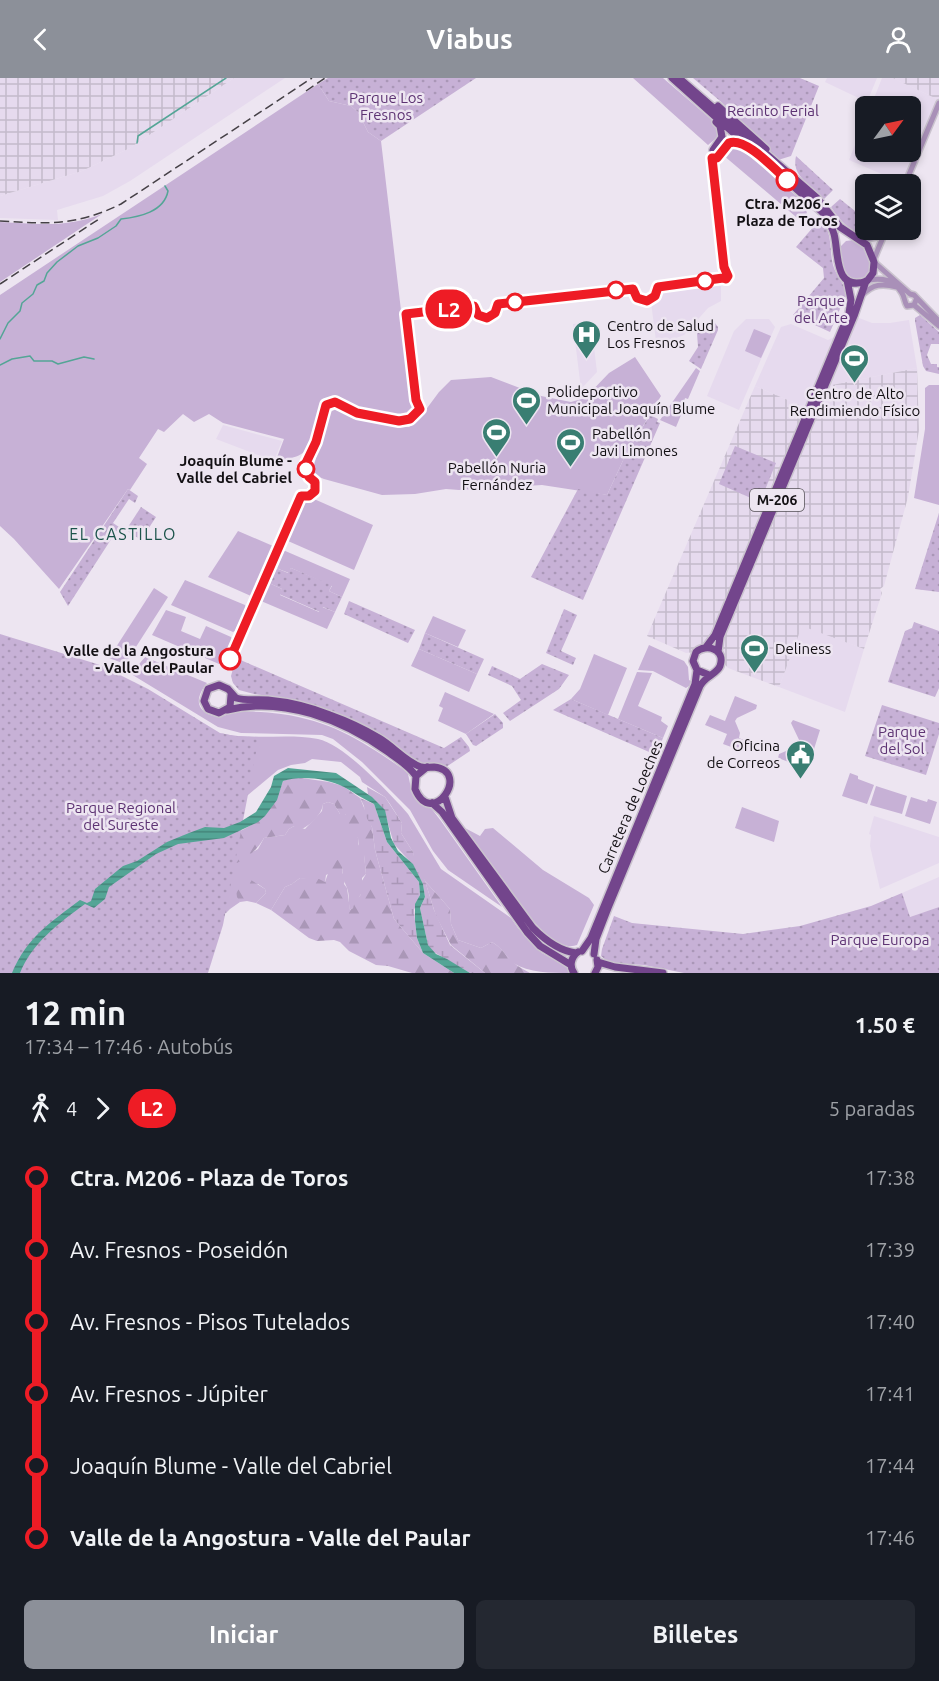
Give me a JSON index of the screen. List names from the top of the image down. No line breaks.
{"streets":{"main road":["M-206","Carretera de Loeches"]},"crossings":[["M-206","Carretera de Loeches"]],"districts":["EL CASTILLO"],"parks":["Parque Los Fresnos","Recinto Ferial","Parque del Arte","Parque del Sol","Parque Regional del Sureste","Parque Europa"],"places":{"other":["Ctra. M206 - Plaza de Toros","Joaquín Blume - Valle del Cabriel","Valle de la Angostura - Valle del Paular"],"hospital":["Centro de Salud Los Fresnos"],"sports":["Centro de Alto Rendimiendo Físico","Polideportivo Municipal Joaquín Blume","Pabellón Nuria Fernández","Pabellón Javi Limones","Deliness"],"public building":["Oficina de Correos"]},"lines":["bus line L2"],"north":"top right","page":{"header":"Viabus","on_map":"L2","heading":["12 min","17:34 – 17:46 · Autobús","1.50 €"],"legs":["4","L2","5 paradas"],"list":[{"name":"Ctra. M206 - Plaza de Toros","value":"17:38"},{"name":"Av. Fresnos - Poseidón","value":"17:39"},{"name":"Av. Fresnos - Pisos Tutelados","value":"17:40"},{"name":"Av. Fresnos - Júpiter","value":"17:41"},{"name":"Joaquín Blume - Valle del Cabriel","value":"17:44"},{"name":"Valle de la Angostura - Valle del Paular","value":"17:46"}],"buttons":["Iniciar","Billetes"]}}
